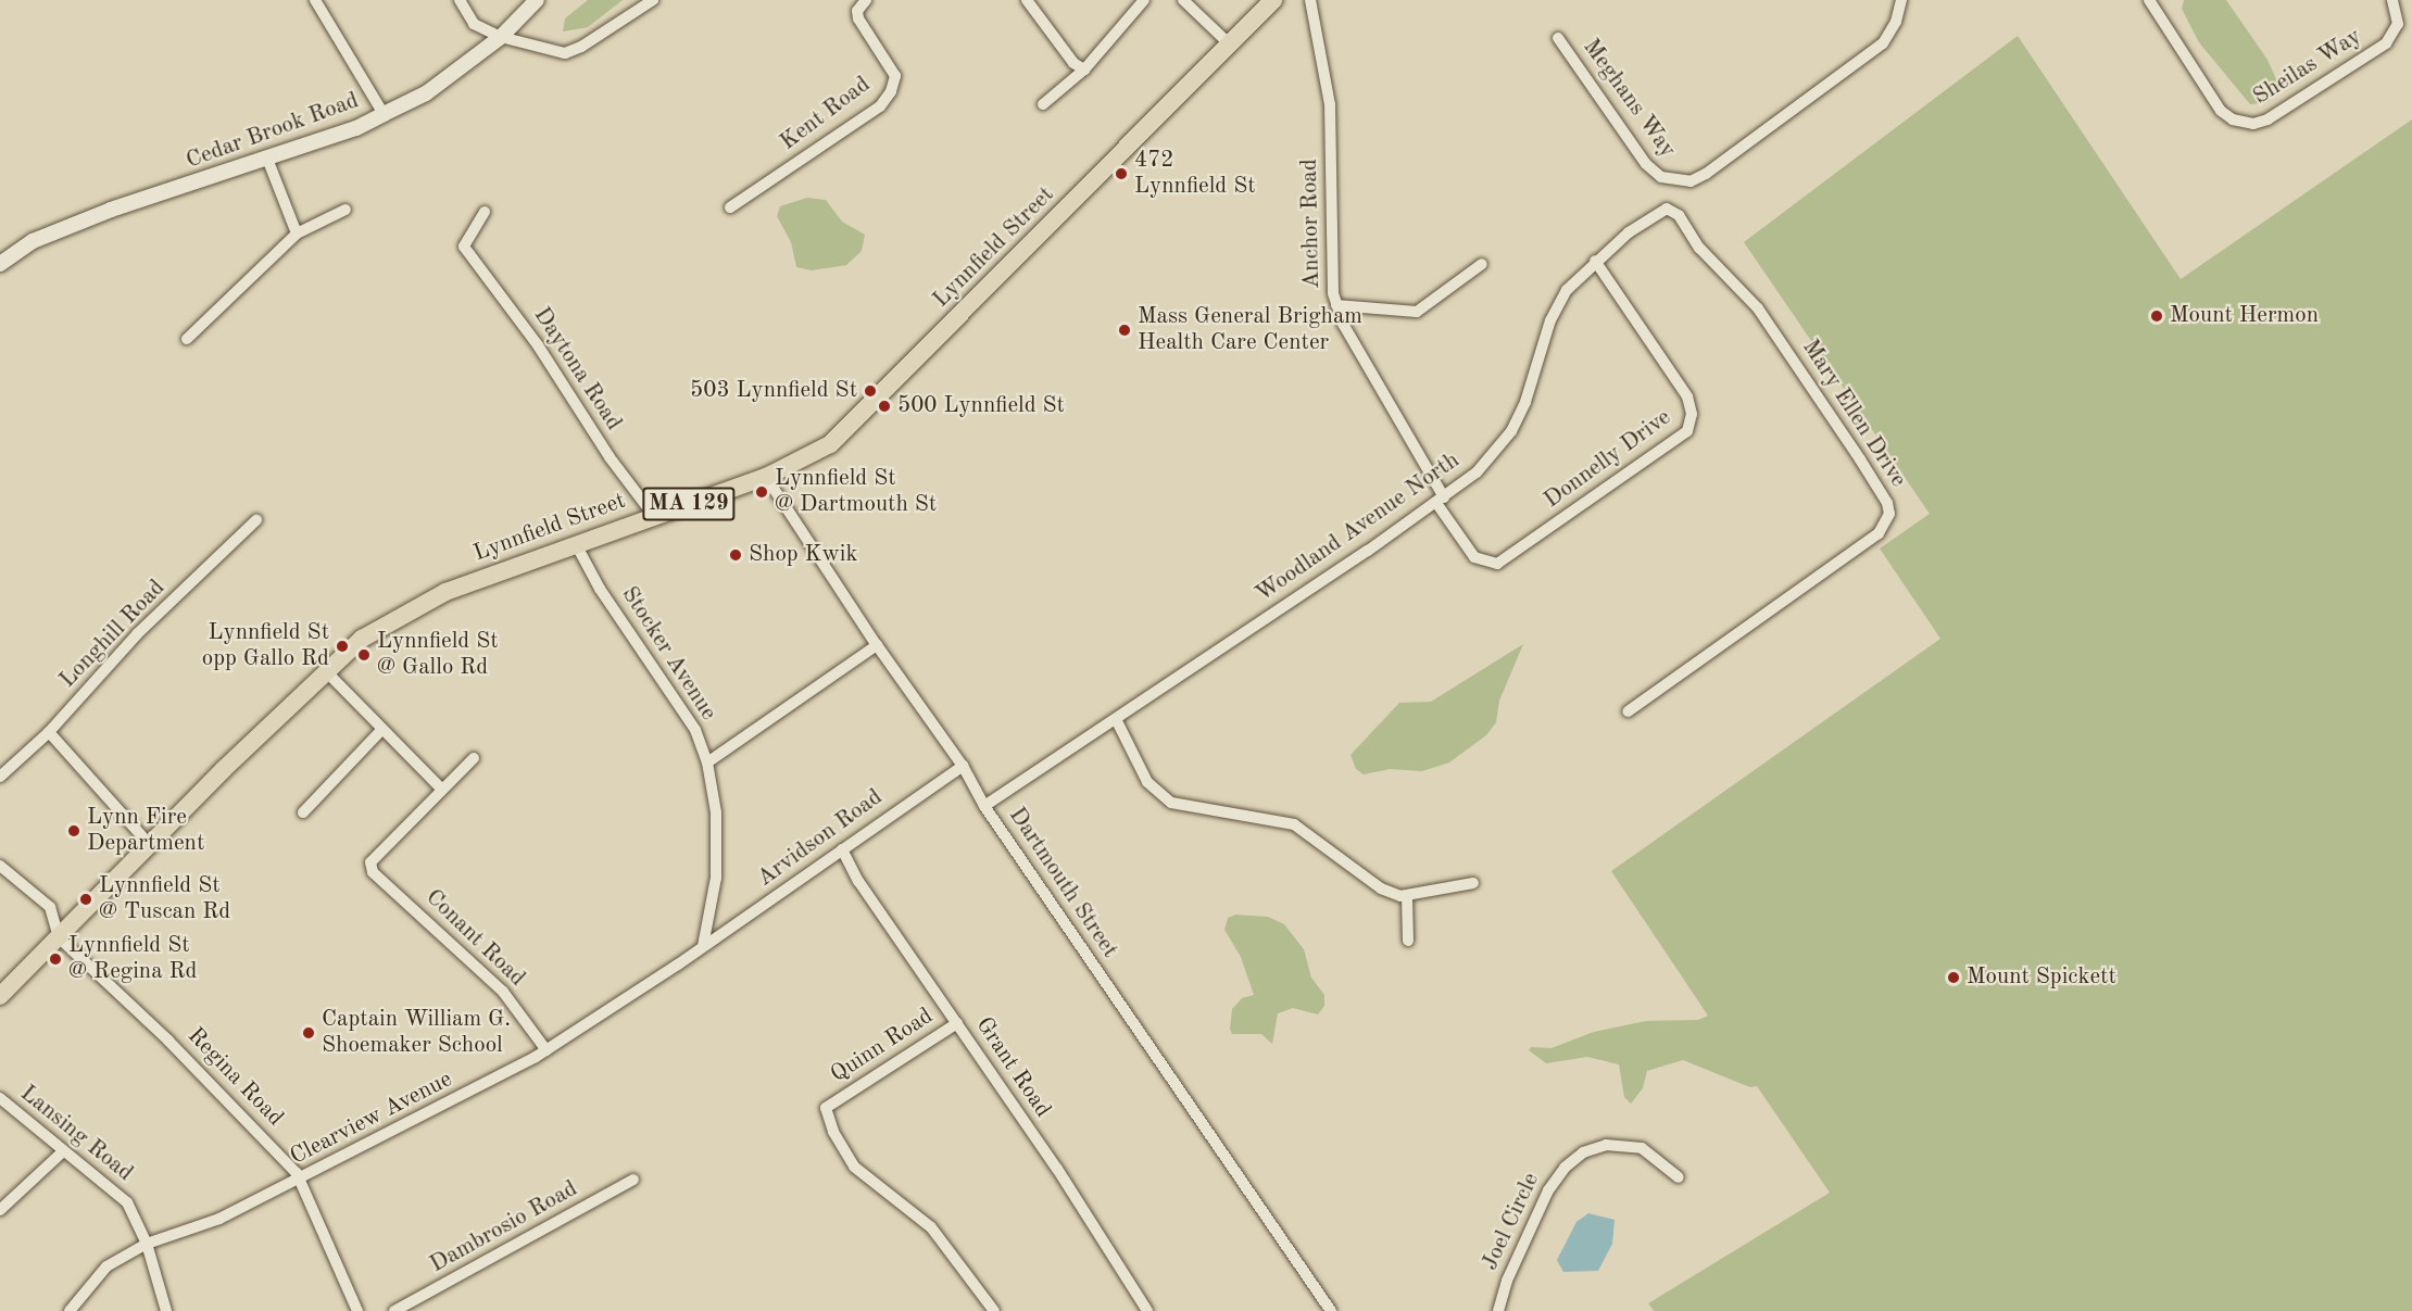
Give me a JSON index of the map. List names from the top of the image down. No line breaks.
{"streets":{"main road":["Lynnfield Street","MA 129"],"street":["Sheilas Way","Meghans Way","Kent Road","Cedar Brook Road","Anchor Road","Daytona Road","Mary Ellen Drive","Donnelly Drive","Woodland Avenue North","Longhill Road","Stocker Avenue","Arvidson Road","Dartmouth Street","Conant Road","Quinn Road","Grant Road","Regina Road","Clearview Avenue","Lansing Road","Joel Circle","Dambrosio Road"]},"crossings":[["Anchor Road","Donnelly Drive"],["Anchor Road","Woodland Avenue North"],["Lynnfield Street","Daytona Road"],["Lynnfield Street","Stocker Avenue"],["Lynnfield Street","Dartmouth Street"],["Lynnfield Street","Regina Road"],["Mary Ellen Drive","Woodland Avenue North"],["Donnelly Drive","Woodland Avenue North"],["Woodland Avenue North","Dartmouth Street"],["Stocker Avenue","Arvidson Road"],["Stocker Avenue","Clearview Avenue"],["Arvidson Road","Dartmouth Street"],["Arvidson Road","Grant Road"],["Arvidson Road","Clearview Avenue"],["Conant Road","Clearview Avenue"],["Quinn Road","Grant Road"],["Regina Road","Clearview Avenue"],["Clearview Avenue","Lansing Road"]],"places":["472 Lynnfield St","Mount Hermon","Mass General Brigham Health Care Center","503 Lynnfield St","500 Lynnfield St","Lynnfield St @ Dartmouth St","Shop Kwik","Lynnfield St opp Gallo Rd","Lynnfield St @ Gallo Rd","Lynn Fire Department","Lynnfield St @ Tuscan Rd","Lynnfield St @ Regina Rd","Mount Spickett","Captain William G. Shoemaker School"]}
